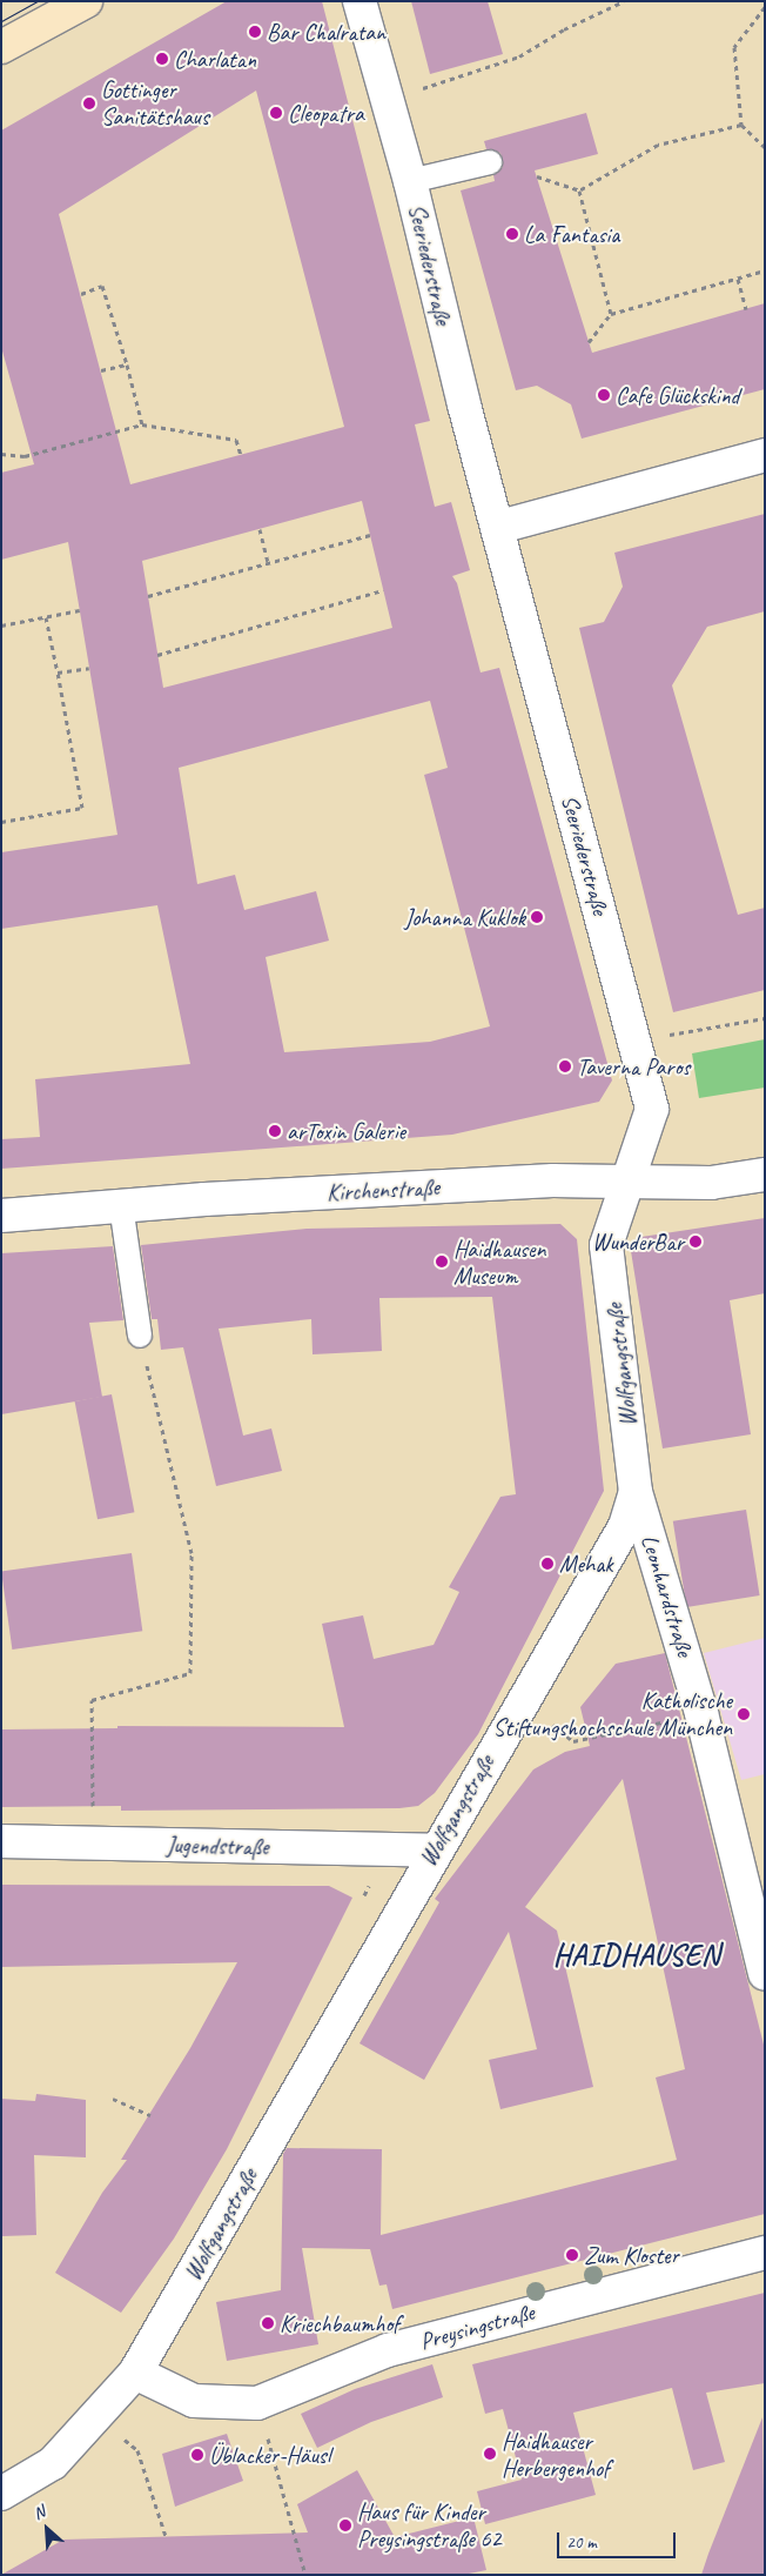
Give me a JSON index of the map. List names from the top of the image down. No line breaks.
{"streets":{"street":["Seeriederstraße","Kirchenstraße","Wolfgangstraße","Leonhardstraße","Jugendstraße","Preysingstraße"]},"crossings":[["Seeriederstraße","Kirchenstraße"],["Seeriederstraße","Wolfgangstraße"],["Kirchenstraße","Wolfgangstraße"],["Wolfgangstraße","Leonhardstraße"],["Wolfgangstraße","Jugendstraße"],["Wolfgangstraße","Preysingstraße"]],"districts":["HAIDHAUSEN"],"places":["Bar Chalratan","Charlatan","Gottinger Sanitätshaus","Cleopatra","La Fantasia","Cafe Glückskind","Johanna Kuklok","Taverna Paros","arToxin Galerie","WunderBar","Haidhausen Museum","Mehak","Katholische Stiftungshochschule München","Zum Kloster","Kriechbaumhof","Haidhauser Herbergenhof","Üblacker-Häusl","Haus für Kinder Preysingstraße 62"],"scale_bar":"20 m","north":"top left"}
